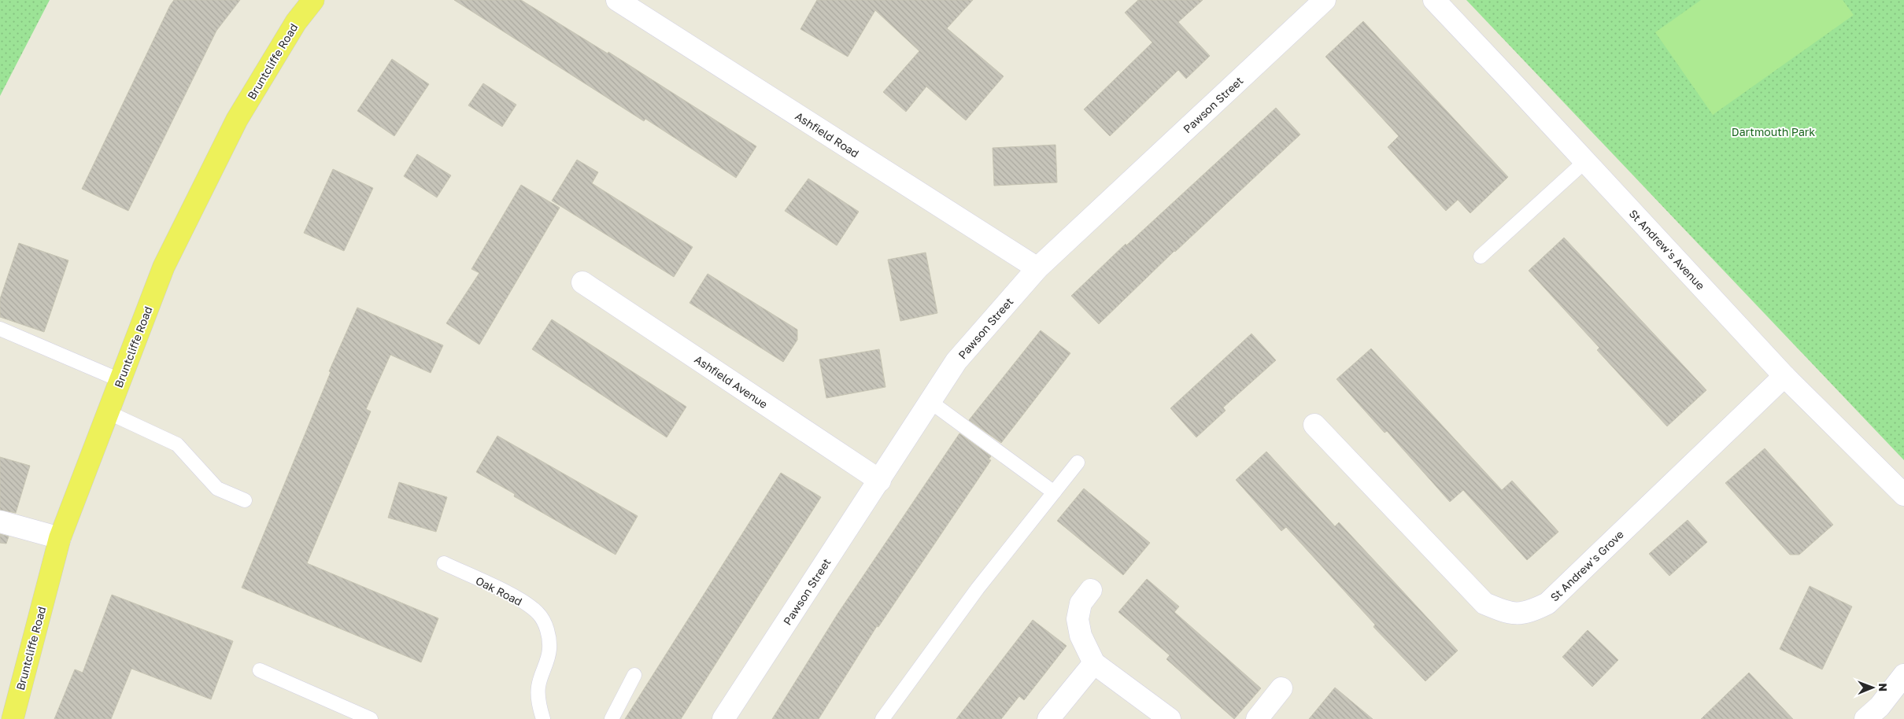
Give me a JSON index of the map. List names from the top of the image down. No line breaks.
{"streets":{"main road":["Bruntcliffe Road"],"street":["Pawson Street","Ashfield Road","St Andrew's Avenue","Ashfield Avenue","St Andrew's Grove"],"lane":["Oak Road"]},"crossings":[["Pawson Street","Ashfield Road"],["Pawson Street","Ashfield Avenue"],["St Andrew's Avenue","St Andrew's Grove"]],"parks":["Dartmouth Park"],"north":"right"}
